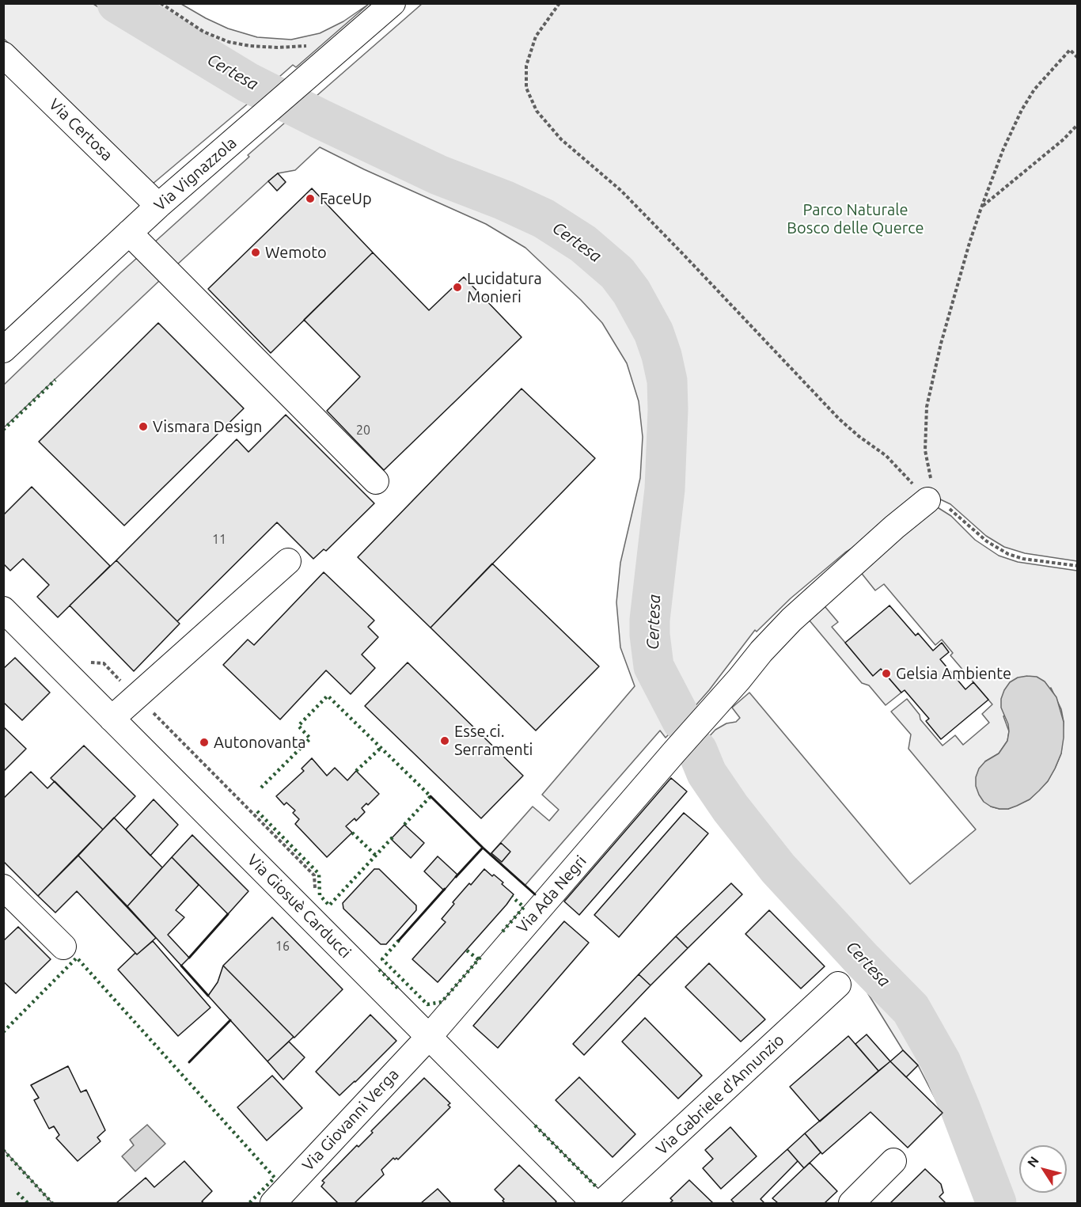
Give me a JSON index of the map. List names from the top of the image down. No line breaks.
{"streets":{"street":["Via Certosa","Via Vignazzola","Via Ada Negri","Via Giosuè Carducci","Via Gabriele d'Annunzio","Via Giovanni Verga"]},"crossings":[["Via Certosa","Via Vignazzola"],["Via Ada Negri","Via Giosuè Carducci"],["Via Ada Negri","Via Giovanni Verga"],["Via Giosuè Carducci","Via Giovanni Verga"]],"water":["Certesa"],"parks":["Parco Naturale Bosco delle Querce"],"places":["FaceUp","Wemoto","Lucidatura Monieri","Vismara Design","Gelsia Ambiente","Esse.ci. Serramenti","Autonovanta"],"house_numbers":["20","11","16"],"north":"top left"}
